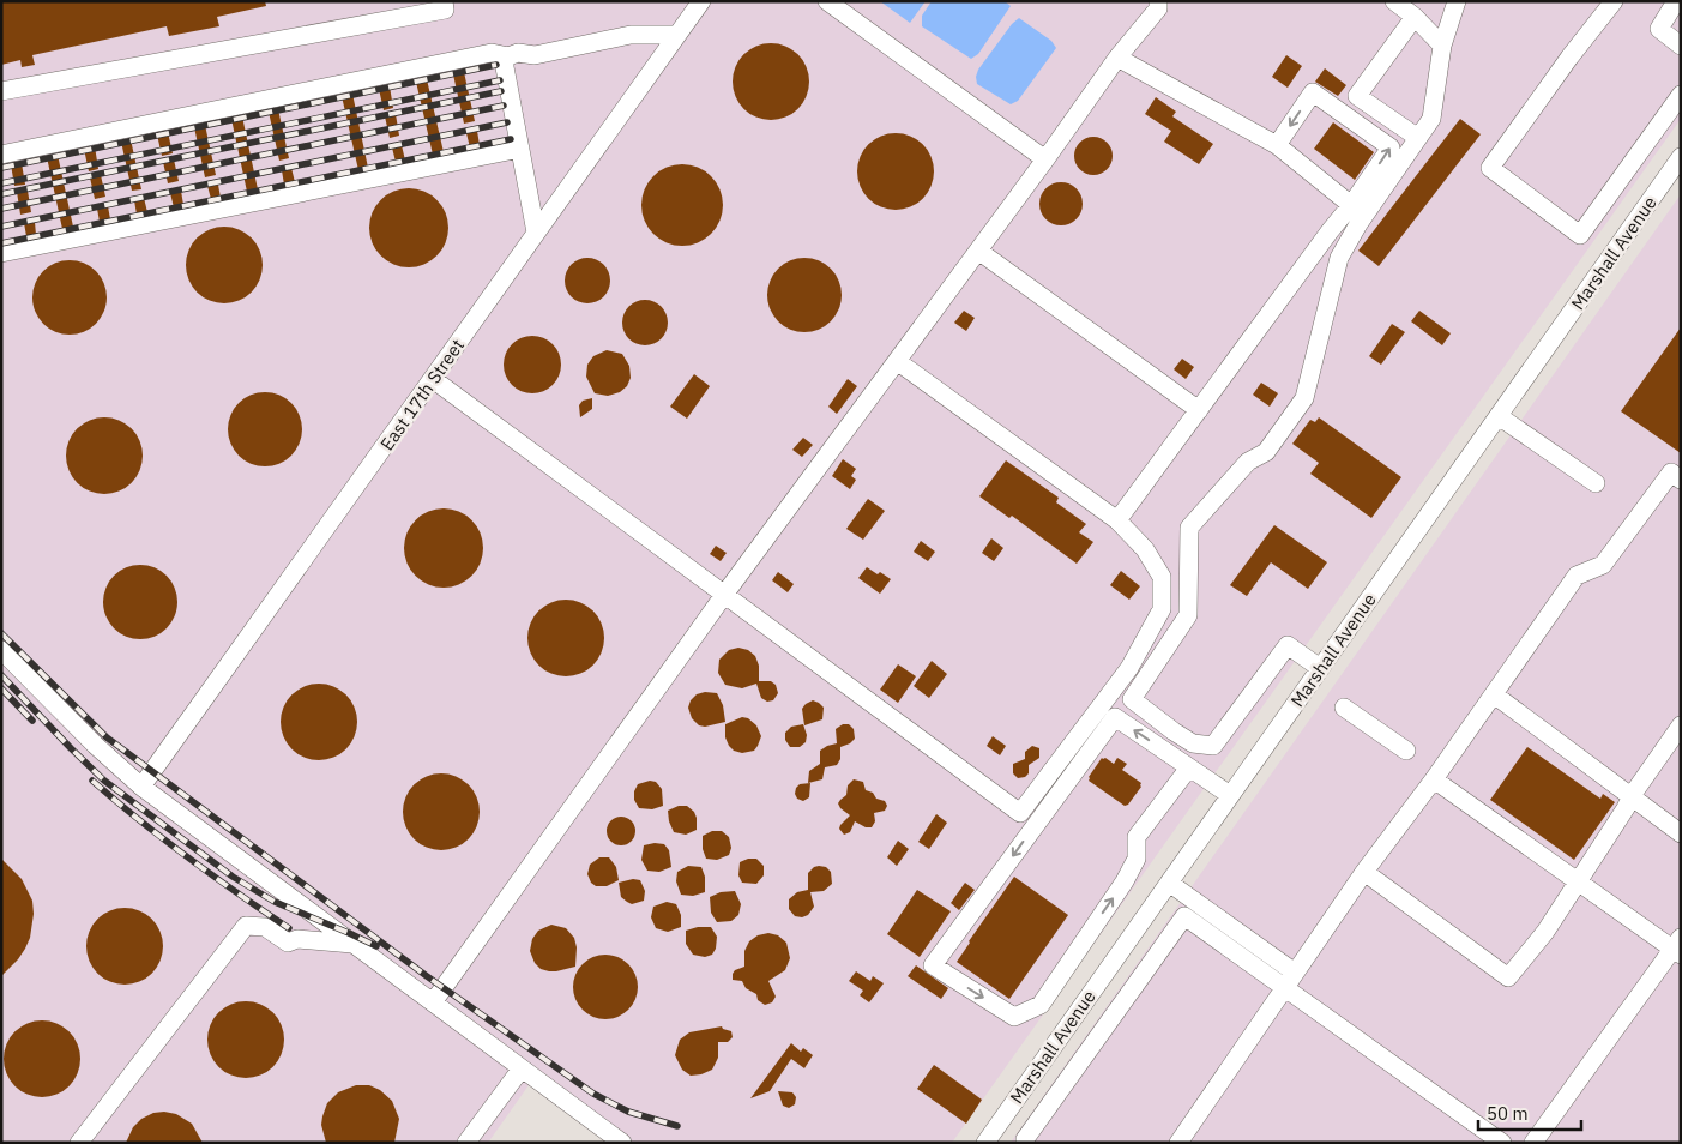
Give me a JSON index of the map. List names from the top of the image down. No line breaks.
{"streets":{"street":["Marshall Avenue","East 17th Street"]},"scale_bar":"50 m"}
